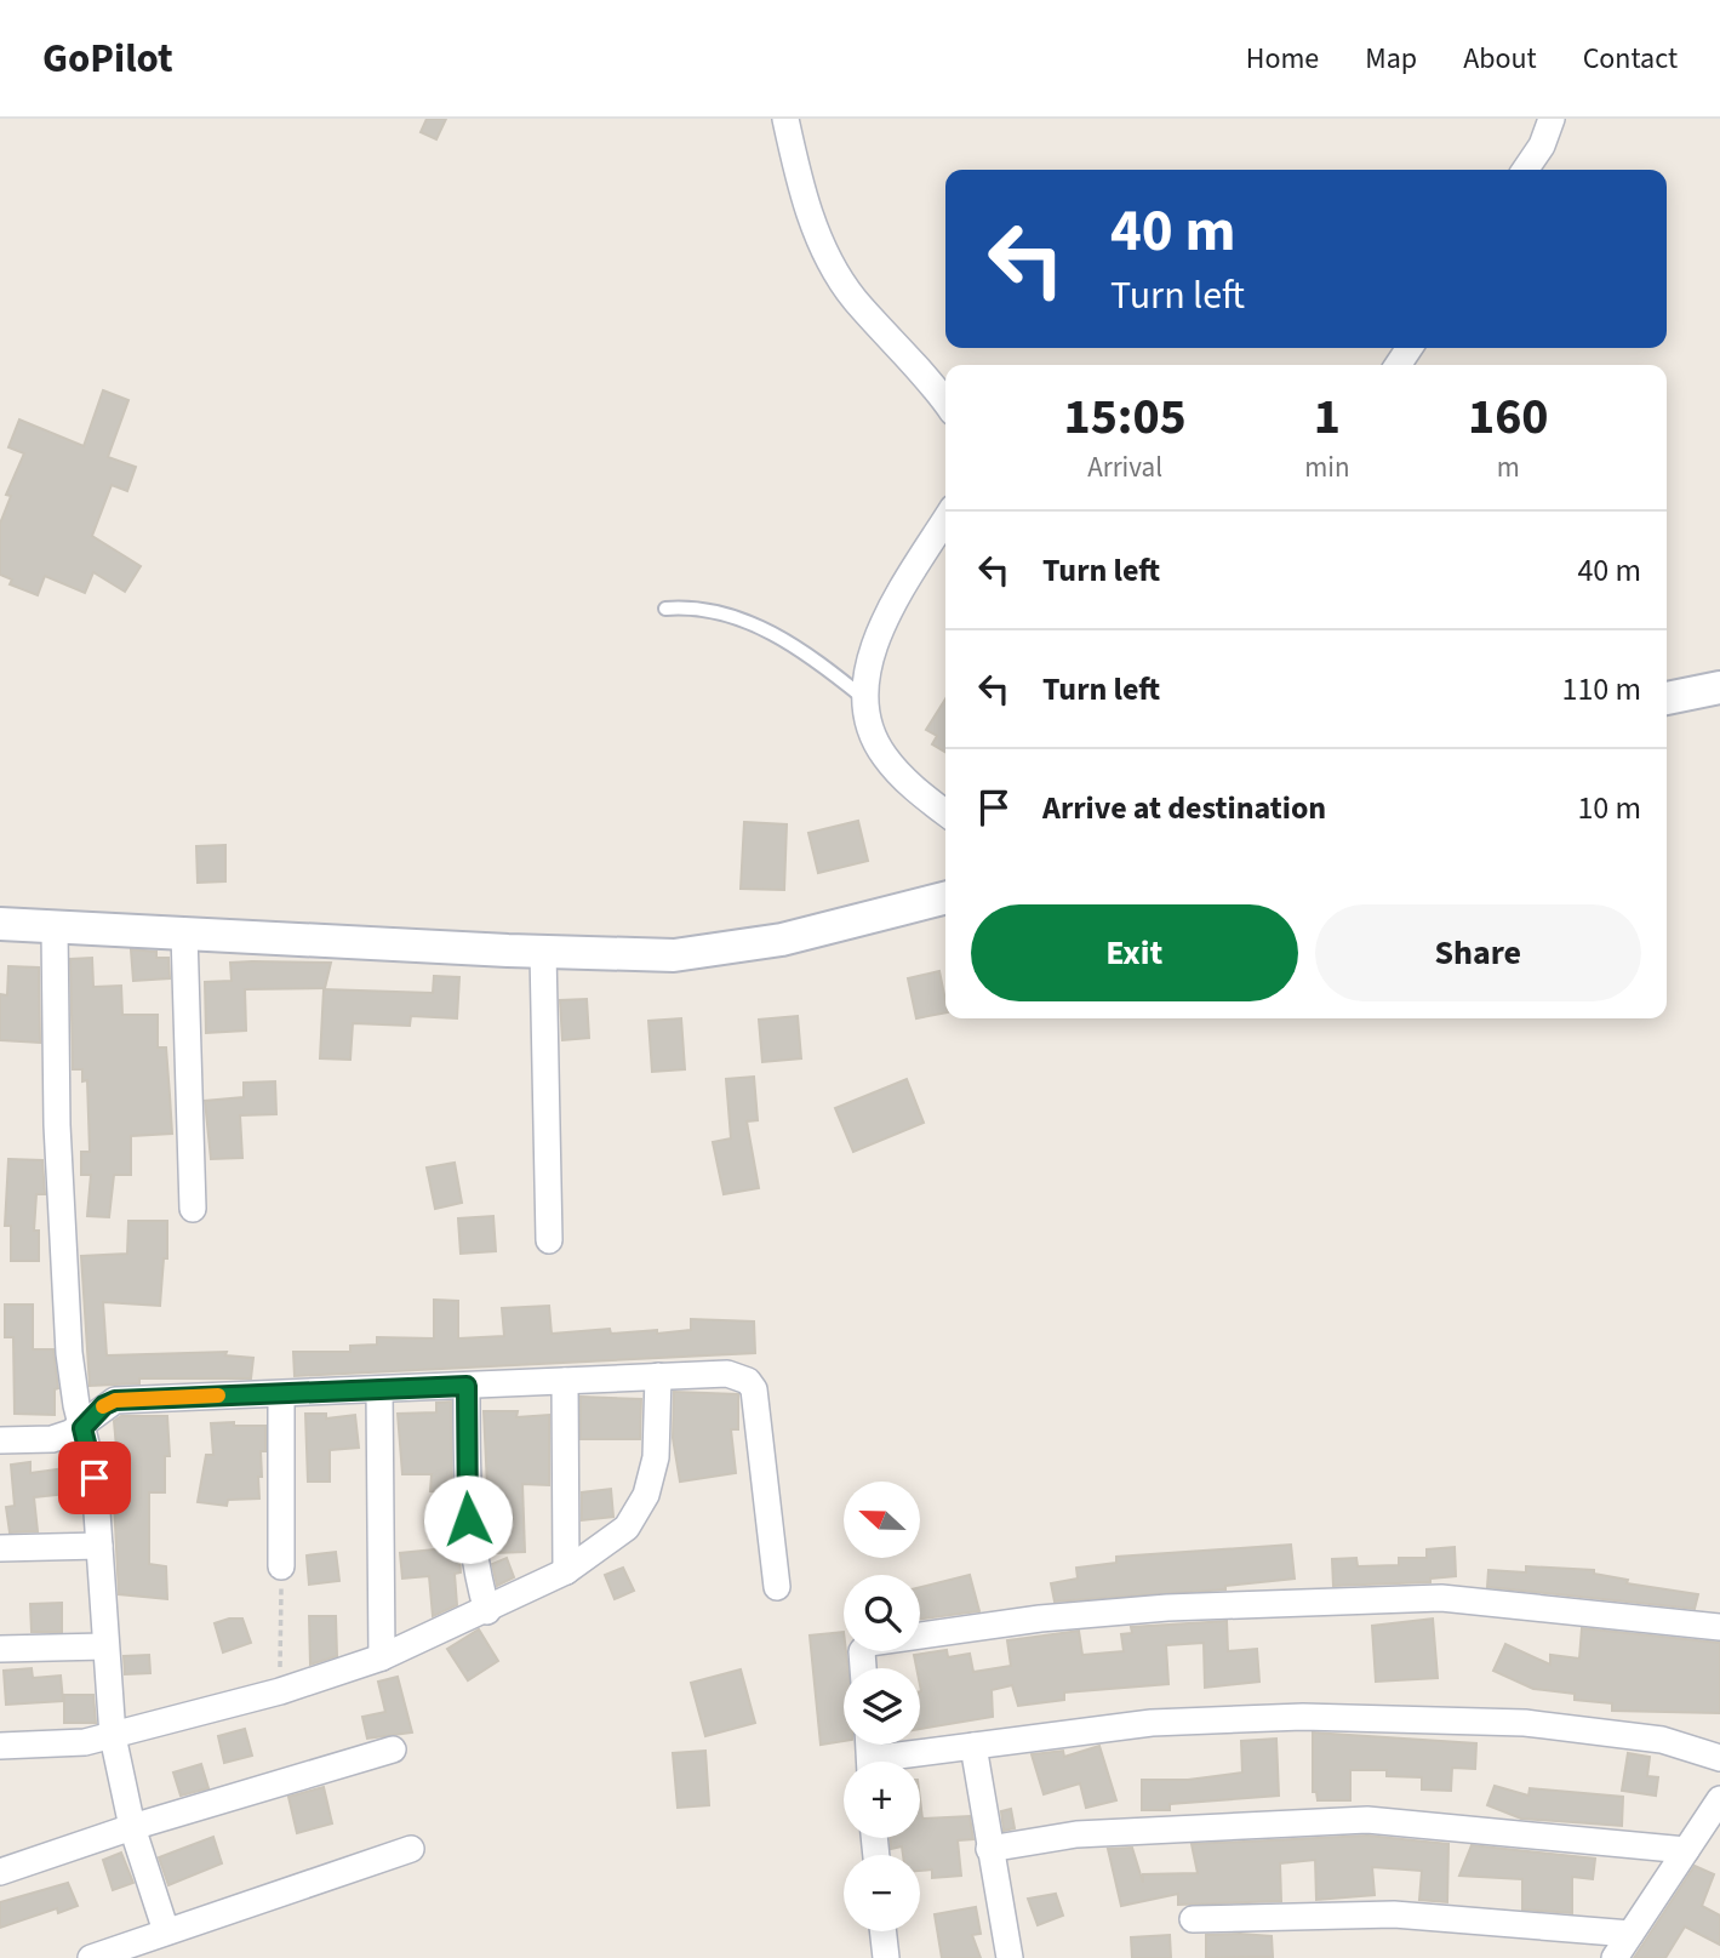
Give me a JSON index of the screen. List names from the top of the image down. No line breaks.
{"north":"left","page":{"header":"GoPilot","nav":["Home","Map","About","Contact"],"turn":["40 m","Turn left"],"eta":["15:05","Arrival","1","min","160","m"],"list":[{"name":"Turn left","value":"40 m"},{"name":"Turn left","value":"110 m"},{"name":"Arrive at destination","value":"10 m"}],"buttons":["Exit","Share"],"map_buttons":["+","−"]}}
